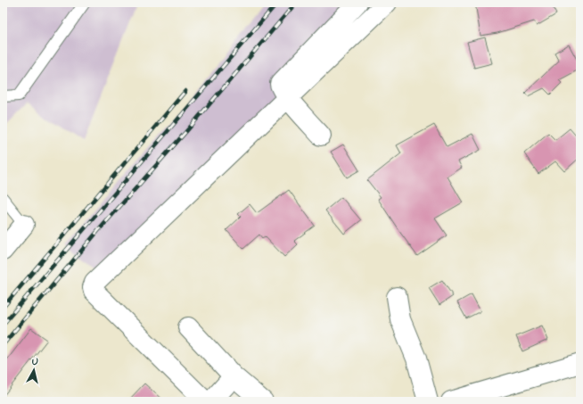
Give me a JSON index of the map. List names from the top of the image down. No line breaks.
{"north":"top"}
